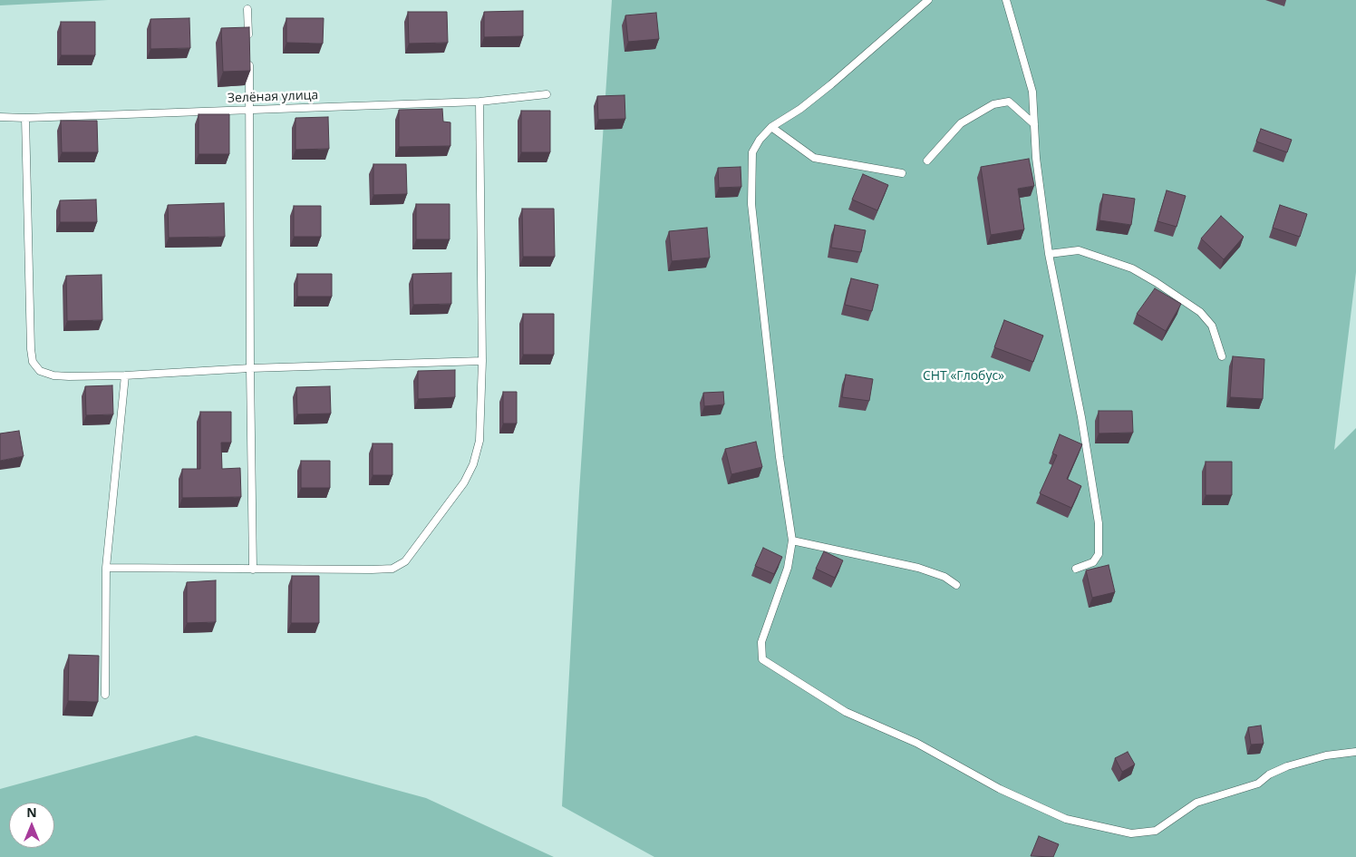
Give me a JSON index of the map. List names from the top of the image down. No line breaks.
{"streets":{"lane":["Зелёная улица"]},"parks":["СНТ «Глобус»"],"north":"top"}
